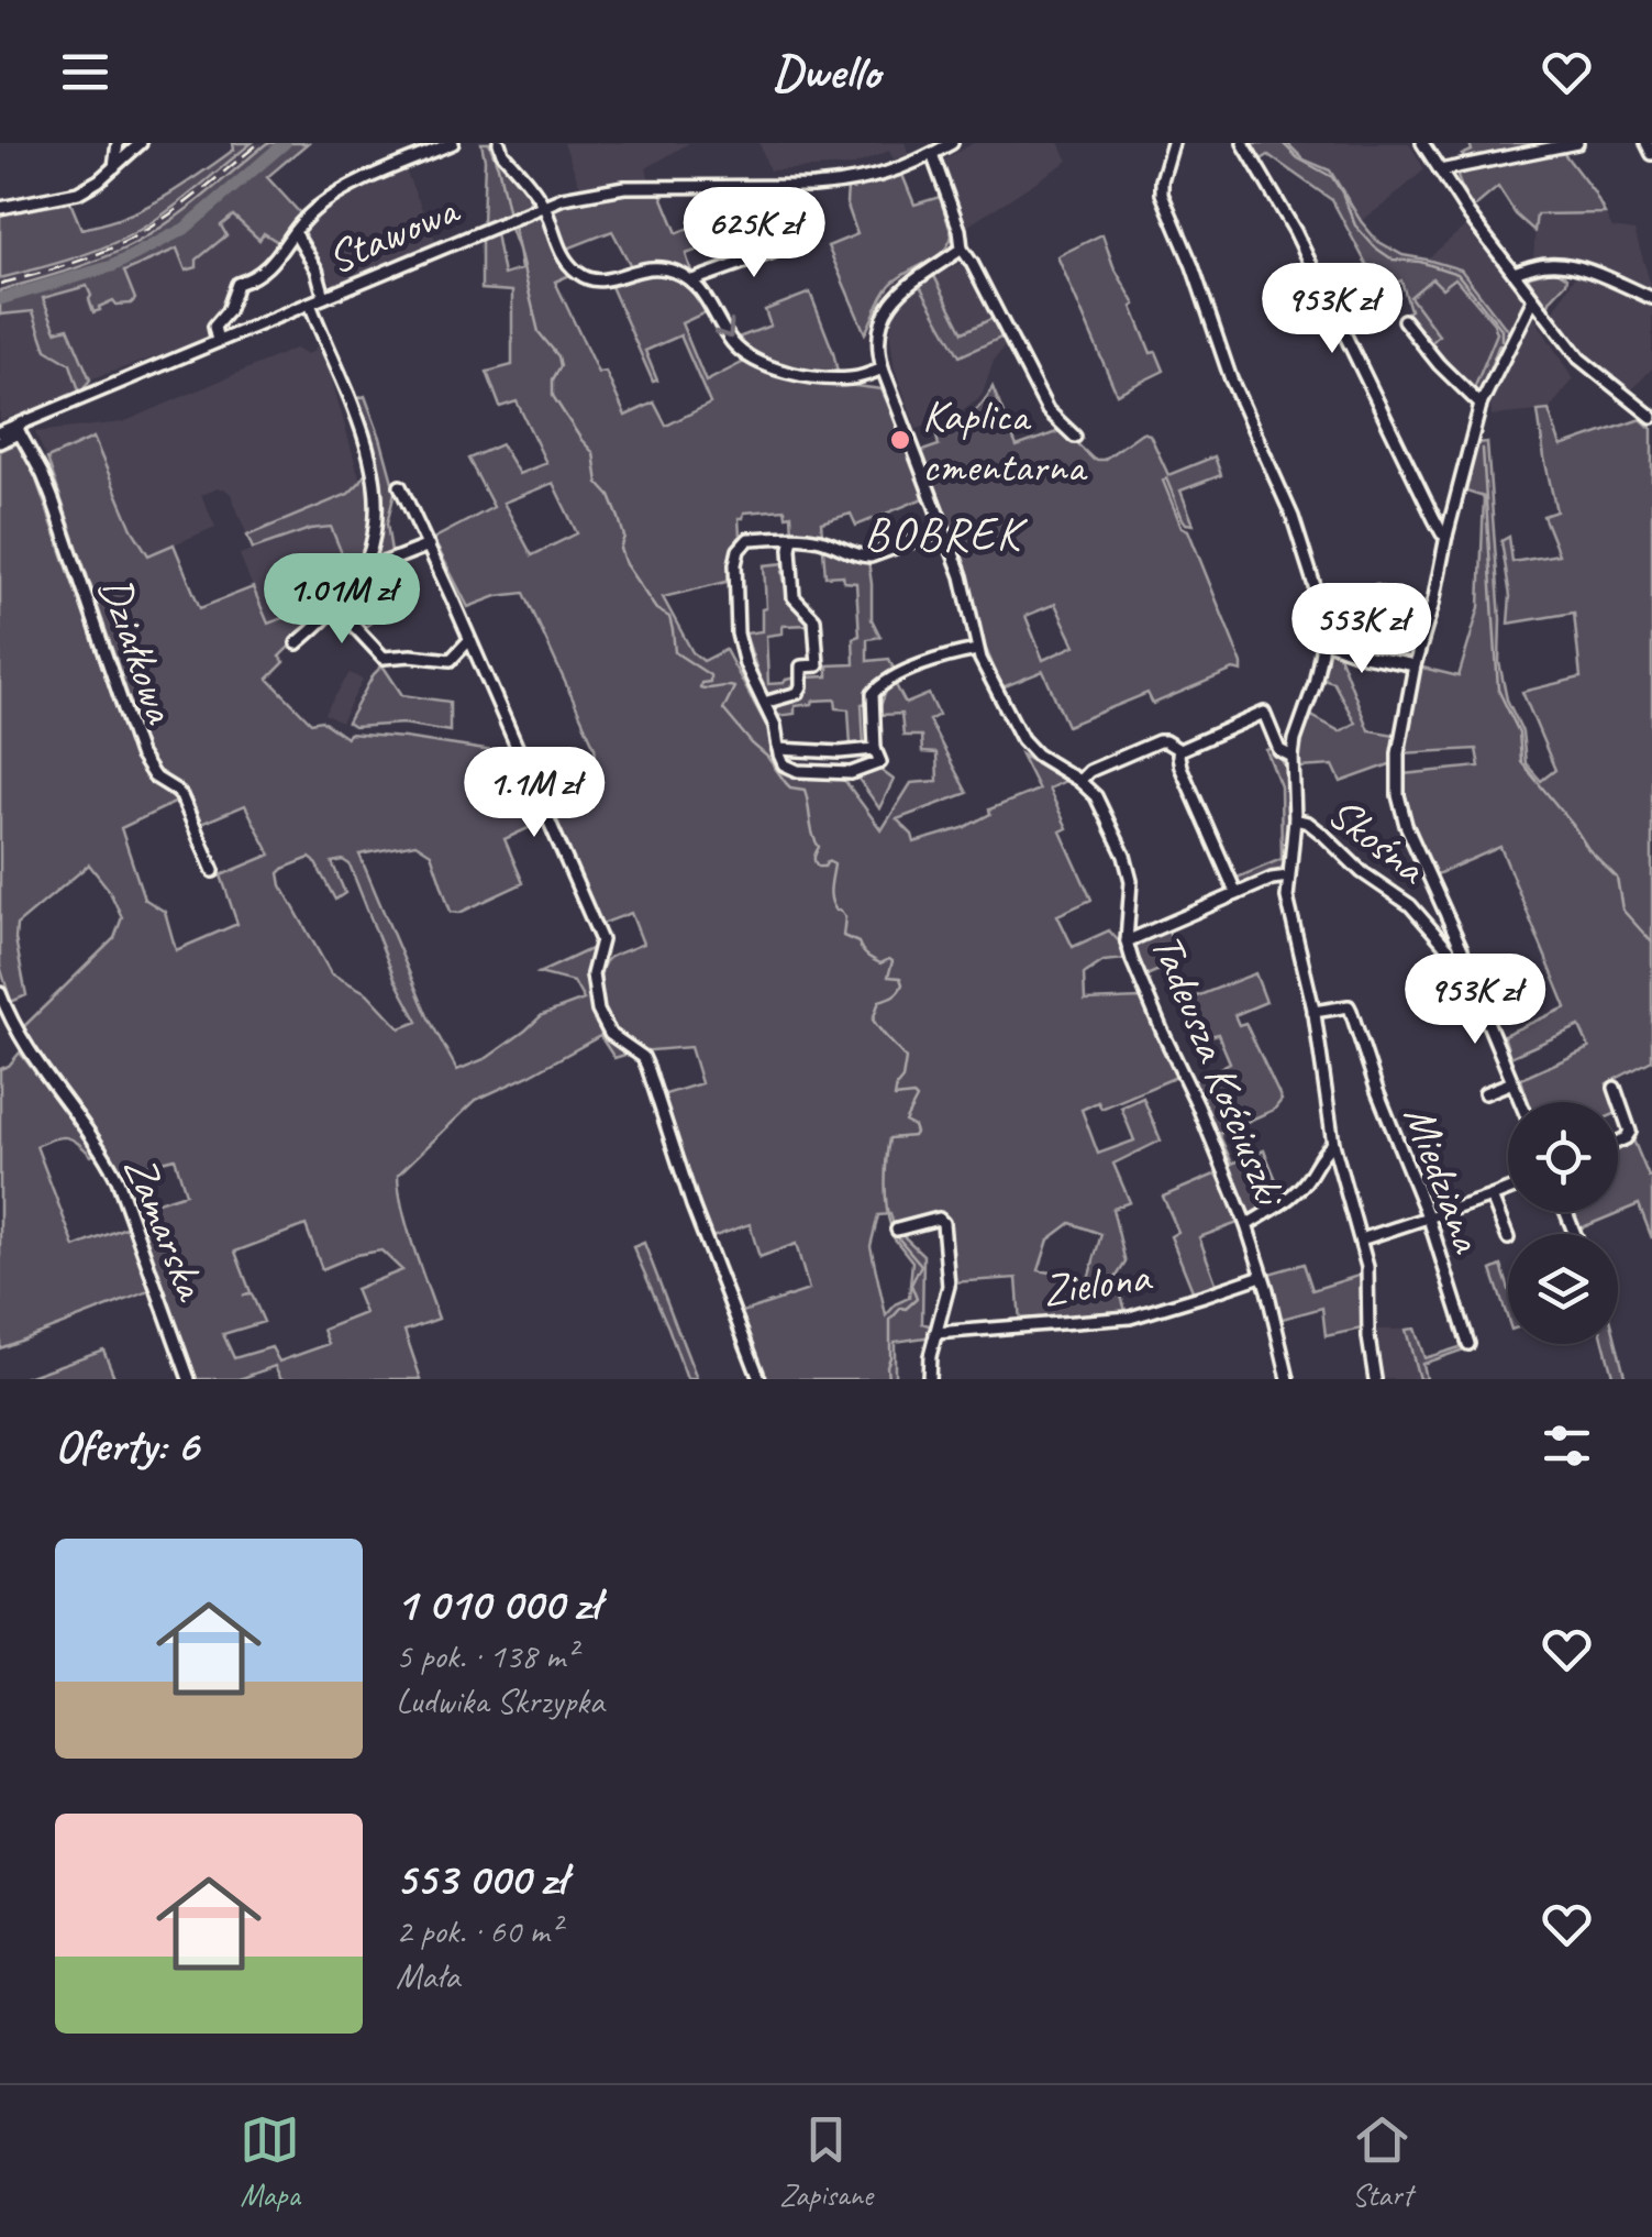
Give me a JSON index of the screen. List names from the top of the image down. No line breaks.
{"streets":{"street":["Stawowa","Działkowa","Skośna","Tadeusza Kościuszki","Miedziana","Zamarska","Zielona"]},"crossings":[["Stawowa","Działkowa"],["Tadeusza Kościuszki","Zielona"]],"districts":["BOBREK"],"places":["Kaplica cmentarna"],"page":{"header":"Dwello","price":["625K zł","953K zł","1.01M zł","553K zł","1.1M zł","953K zł"],"heading":"Oferty: 6","list":[{"name":"1 010 000 zł","note":"5 pok. · 138 m² · Ludwika Skrzypka"},{"name":"553 000 zł","note":"2 pok. · 60 m² · Mała"}],"tabs":["Mapa","Zapisane","Start"]}}
